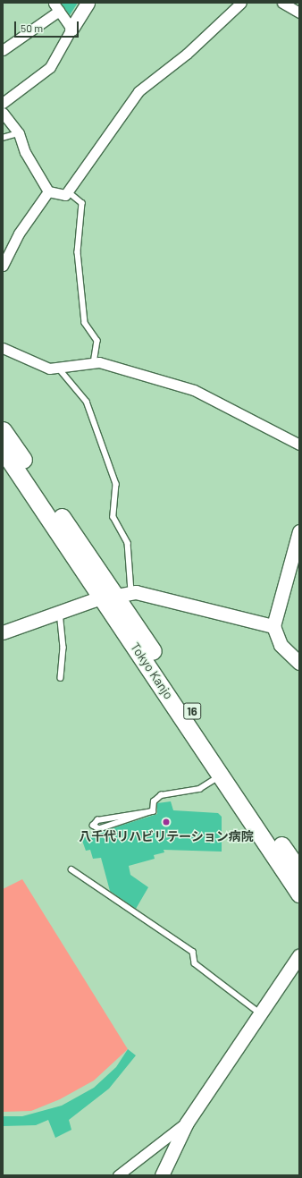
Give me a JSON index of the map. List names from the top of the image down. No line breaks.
{"streets":{"highway":["Tokyo Kanjo","16"]},"places":["八千代リハビリテーション病院"],"scale_bar":"50 m"}
